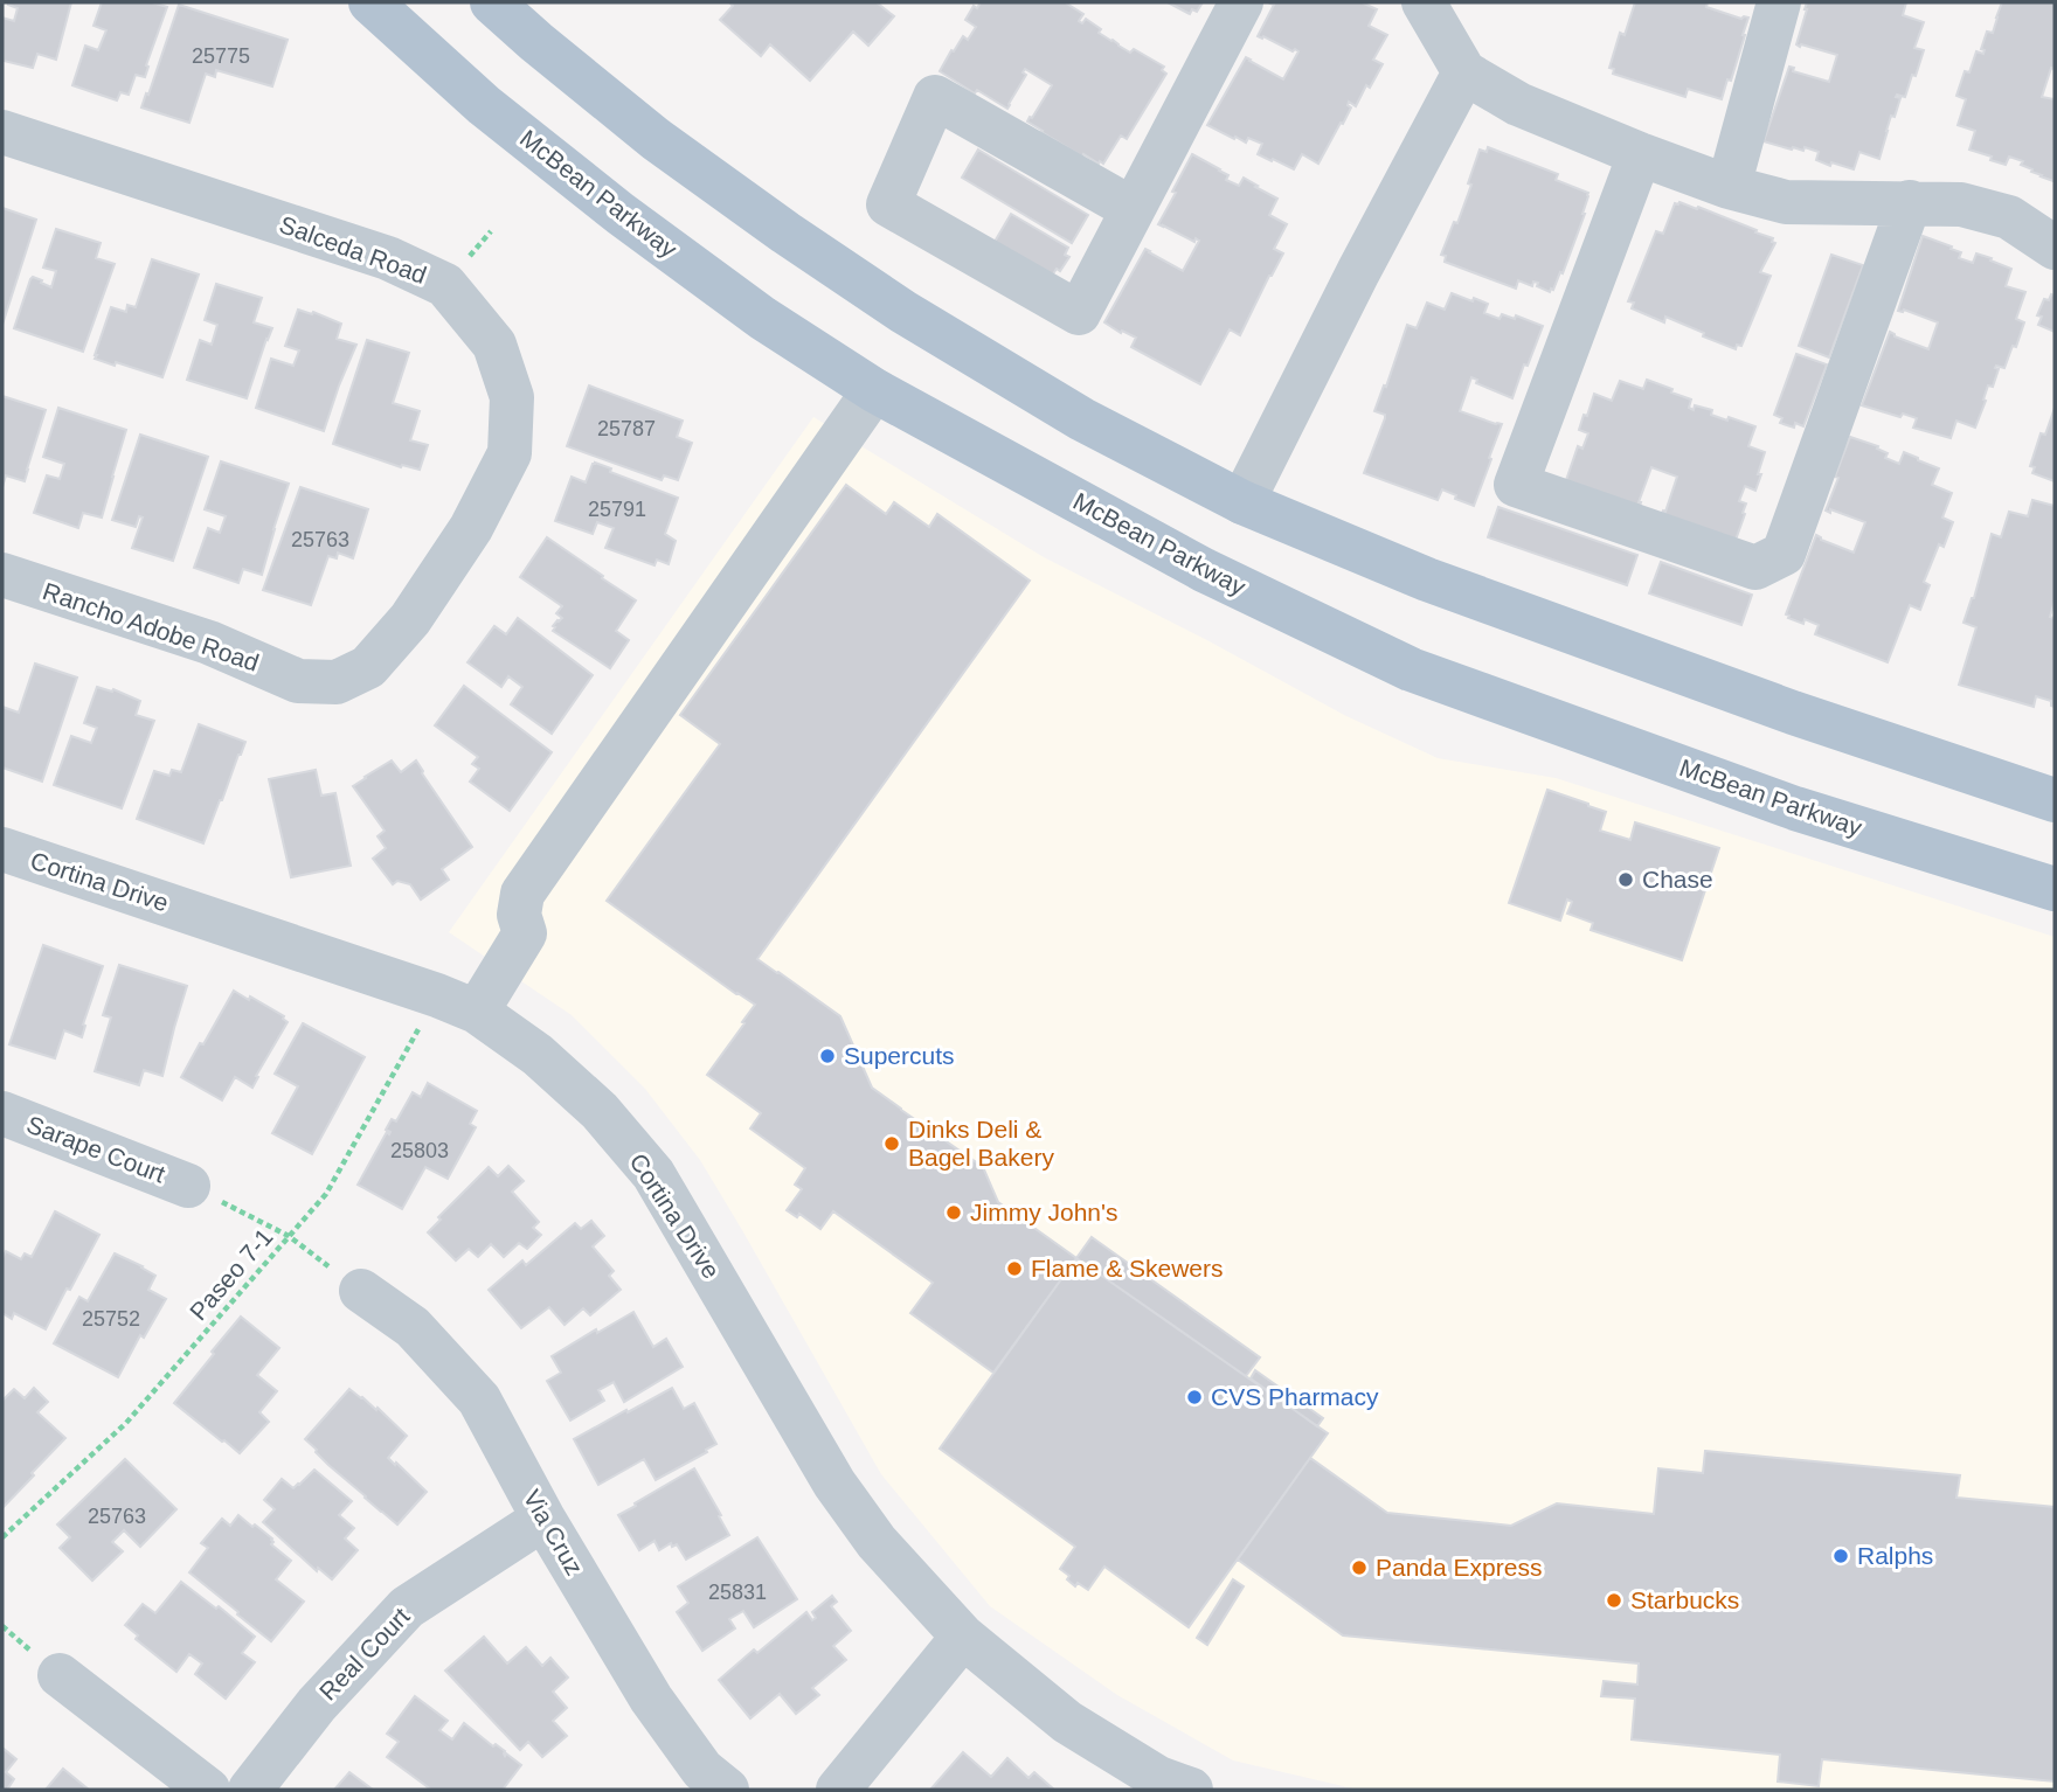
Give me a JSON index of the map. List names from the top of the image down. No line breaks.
{"streets":{"main road":["McBean Parkway"],"street":["Salceda Road","Rancho Adobe Road","Cortina Drive","Sarape Court","Via Cruz","Real Court"],"path":["Paseo 7-1"]},"crossings":[["Salceda Road","Rancho Adobe Road"],["Cortina Drive","Paseo 7-1"],["Via Cruz","Real Court"]],"places":["Chase","Supercuts","Dinks Deli & Bagel Bakery","Jimmy John's","Flame & Skewers","CVS Pharmacy","Ralphs","Panda Express","Starbucks"],"house_numbers":["25775","25787","25791","25763","25803","25752","25763","25831"]}
